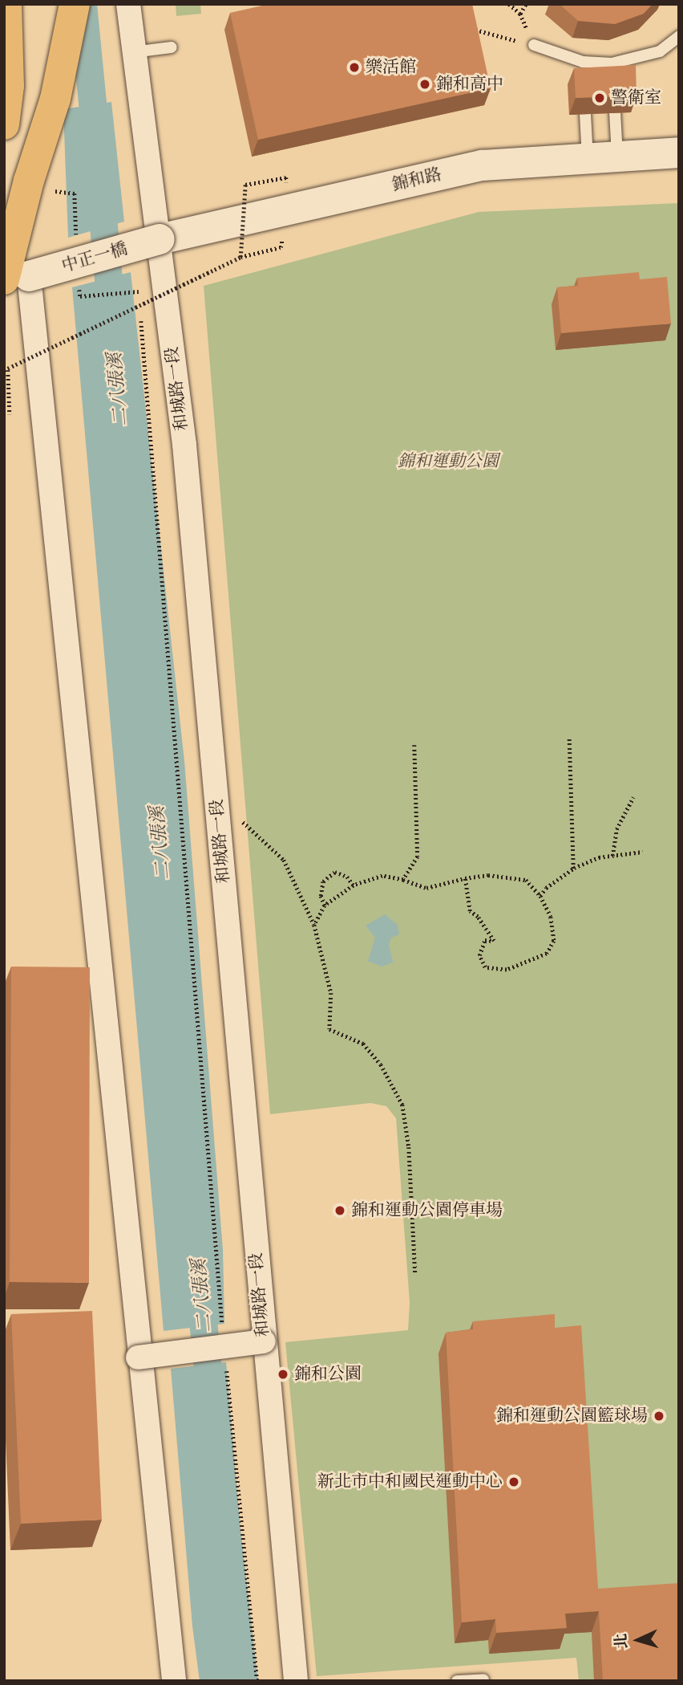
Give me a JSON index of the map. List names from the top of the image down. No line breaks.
{"streets":{"street":["錦和路","中正一橋","和城路一段"]},"crossings":[["錦和路","中正一橋"],["錦和路","和城路一段"],["中正一橋","和城路一段"]],"water":["二八張溪"],"parks":["錦和運動公園"],"places":["樂活館","錦和高中","警衛室","錦和運動公園停車場","錦和公園","錦和運動公園籃球場","新北市中和國民運動中心"],"north":"left"}
